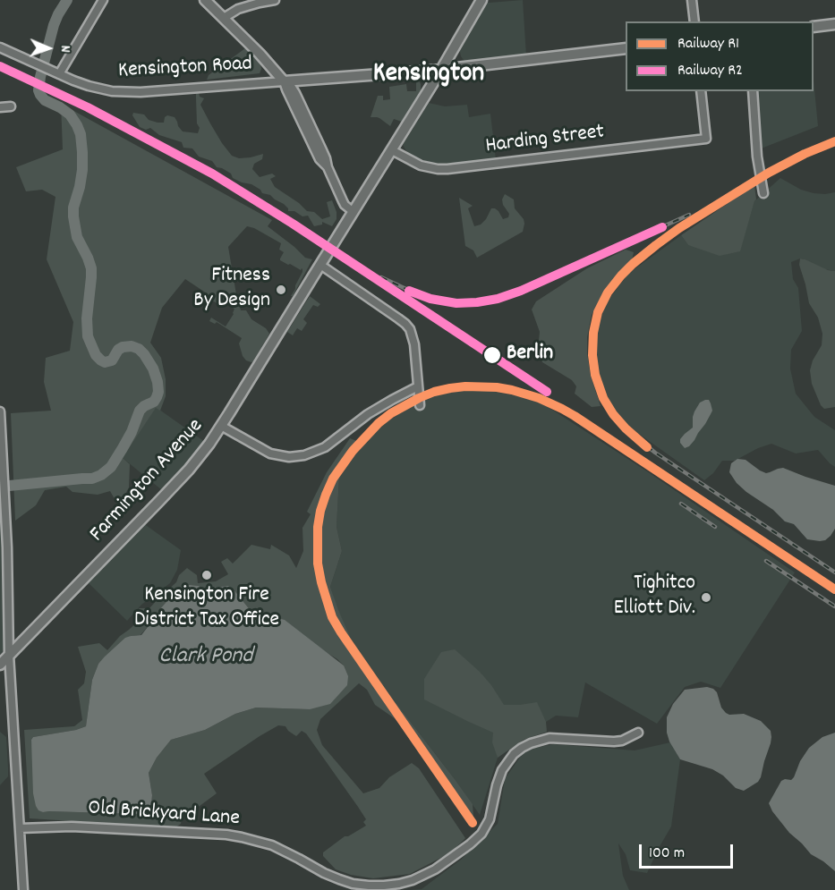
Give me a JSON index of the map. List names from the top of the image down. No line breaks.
{"streets":{"main road":["Farmington Avenue"],"street":["Kensington Road","Harding Street","Old Brickyard Lane"]},"crossings":[["Harding Street","Farmington Avenue"]],"districts":["Kensington"],"water":["Clark Pond"],"places":["Fitness By Design","Berlin","Kensington Fire District Tax Office","Tighitco Elliott Div."],"lines":["rail line R2","rail line R1"],"legend":["Railway R1","Railway R2"],"scale_bar":"100 m","north":"right"}
